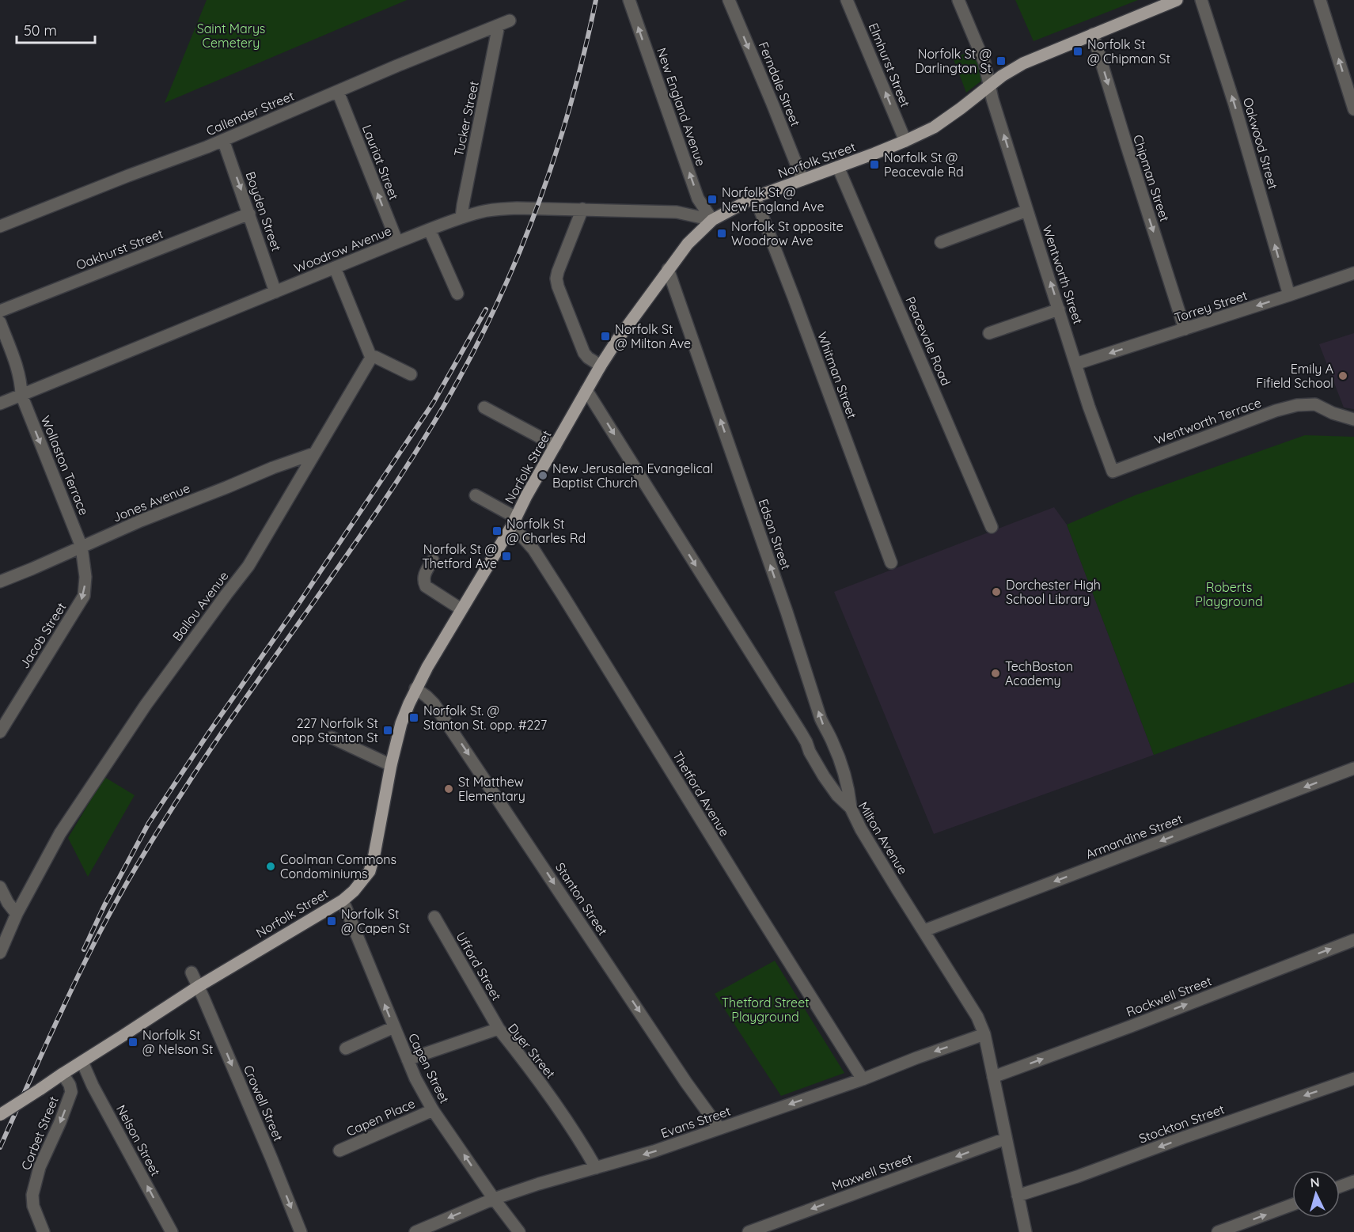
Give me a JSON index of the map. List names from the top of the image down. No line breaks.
{"streets":{"main road":["Norfolk Street"],"street":["Elmhurst Street","Ferndale Street","New England Avenue","Callender Street","Tucker Street","Oakwood Street","Lauriat Street","Chipman Street","Boyden Street","Oakhurst Street","Woodrow Avenue","Wentworth Street","Torrey Street","Peacevale Road","Whitman Street","Wentworth Terrace","Wollaston Terrace","Jones Avenue","Edson Street","Ballou Avenue","Jacob Street","Thetford Avenue","Armandine Street","Milton Avenue","Stanton Street","Ufford Street","Rockwell Street","Dyer Street","Capen Street","Crowell Street","Capen Place","Evans Street","Stockton Street","Corbet Street","Nelson Street","Maxwell Street"]},"crossings":[["Elmhurst Street","Norfolk Street"],["Ferndale Street","Norfolk Street"],["New England Avenue","Norfolk Street"],["New England Avenue","Woodrow Avenue"],["Callender Street","Tucker Street"],["Callender Street","Lauriat Street"],["Callender Street","Boyden Street"],["Tucker Street","Woodrow Avenue"],["Oakwood Street","Torrey Street"],["Norfolk Street","Chipman Street"],["Norfolk Street","Woodrow Avenue"],["Norfolk Street","Wentworth Street"],["Norfolk Street","Peacevale Road"],["Norfolk Street","Whitman Street"],["Norfolk Street","Edson Street"],["Norfolk Street","Thetford Avenue"],["Norfolk Street","Milton Avenue"],["Norfolk Street","Stanton Street"],["Norfolk Street","Capen Street"],["Norfolk Street","Crowell Street"],["Norfolk Street","Corbet Street"],["Norfolk Street","Nelson Street"],["Lauriat Street","Woodrow Avenue"],["Chipman Street","Torrey Street"],["Boyden Street","Oakhurst Street"],["Boyden Street","Woodrow Avenue"],["Woodrow Avenue","Wollaston Terrace"],["Wentworth Street","Torrey Street"],["Wentworth Street","Wentworth Terrace"],["Wollaston Terrace","Jones Avenue"],["Wollaston Terrace","Jacob Street"],["Jones Avenue","Ballou Avenue"],["Jones Avenue","Jacob Street"],["Edson Street","Milton Avenue"],["Thetford Avenue","Evans Street"],["Armandine Street","Milton Avenue"],["Milton Avenue","Rockwell Street"],["Milton Avenue","Evans Street"],["Milton Avenue","Stockton Street"],["Milton Avenue","Maxwell Street"],["Stanton Street","Evans Street"],["Ufford Street","Dyer Street"],["Dyer Street","Capen Street"],["Dyer Street","Evans Street"],["Capen Street","Capen Place"],["Capen Street","Evans Street"]],"one_way":["Elmhurst Street","Ferndale Street","New England Avenue","Oakwood Street","Lauriat Street","Chipman Street","Boyden Street","Wentworth Street","Torrey Street","Wollaston Terrace","Edson Street","Jacob Street","Armandine Street","Milton Avenue","Stanton Street","Rockwell Street","Capen Street","Crowell Street","Evans Street","Stockton Street","Corbet Street","Nelson Street","Maxwell Street"],"parks":["Saint Marys Cemetery","Roberts Playground","Thetford Street Playground"],"places":{"transit":["Norfolk St @ Chipman St","Norfolk St @ Darlington St","Norfolk St @ Peacevale Rd","Norfolk St @ New England Ave","Norfolk St opposite Woodrow Ave","Norfolk St @ Milton Ave","Norfolk St @ Charles Rd","Norfolk St @ Thetford Ave","Norfolk St. @ Stanton St. opp. #227","227 Norfolk St opp Stanton St","Norfolk St @ Capen St","Norfolk St @ Nelson St"],"other":["Emily A Fifield School","New Jerusalem Evangelical Baptist Church","Dorchester High School Library","TechBoston Academy","St Matthew Elementary","Coolman Commons Condominiums"]},"scale_bar":"50 m","north":"top"}
